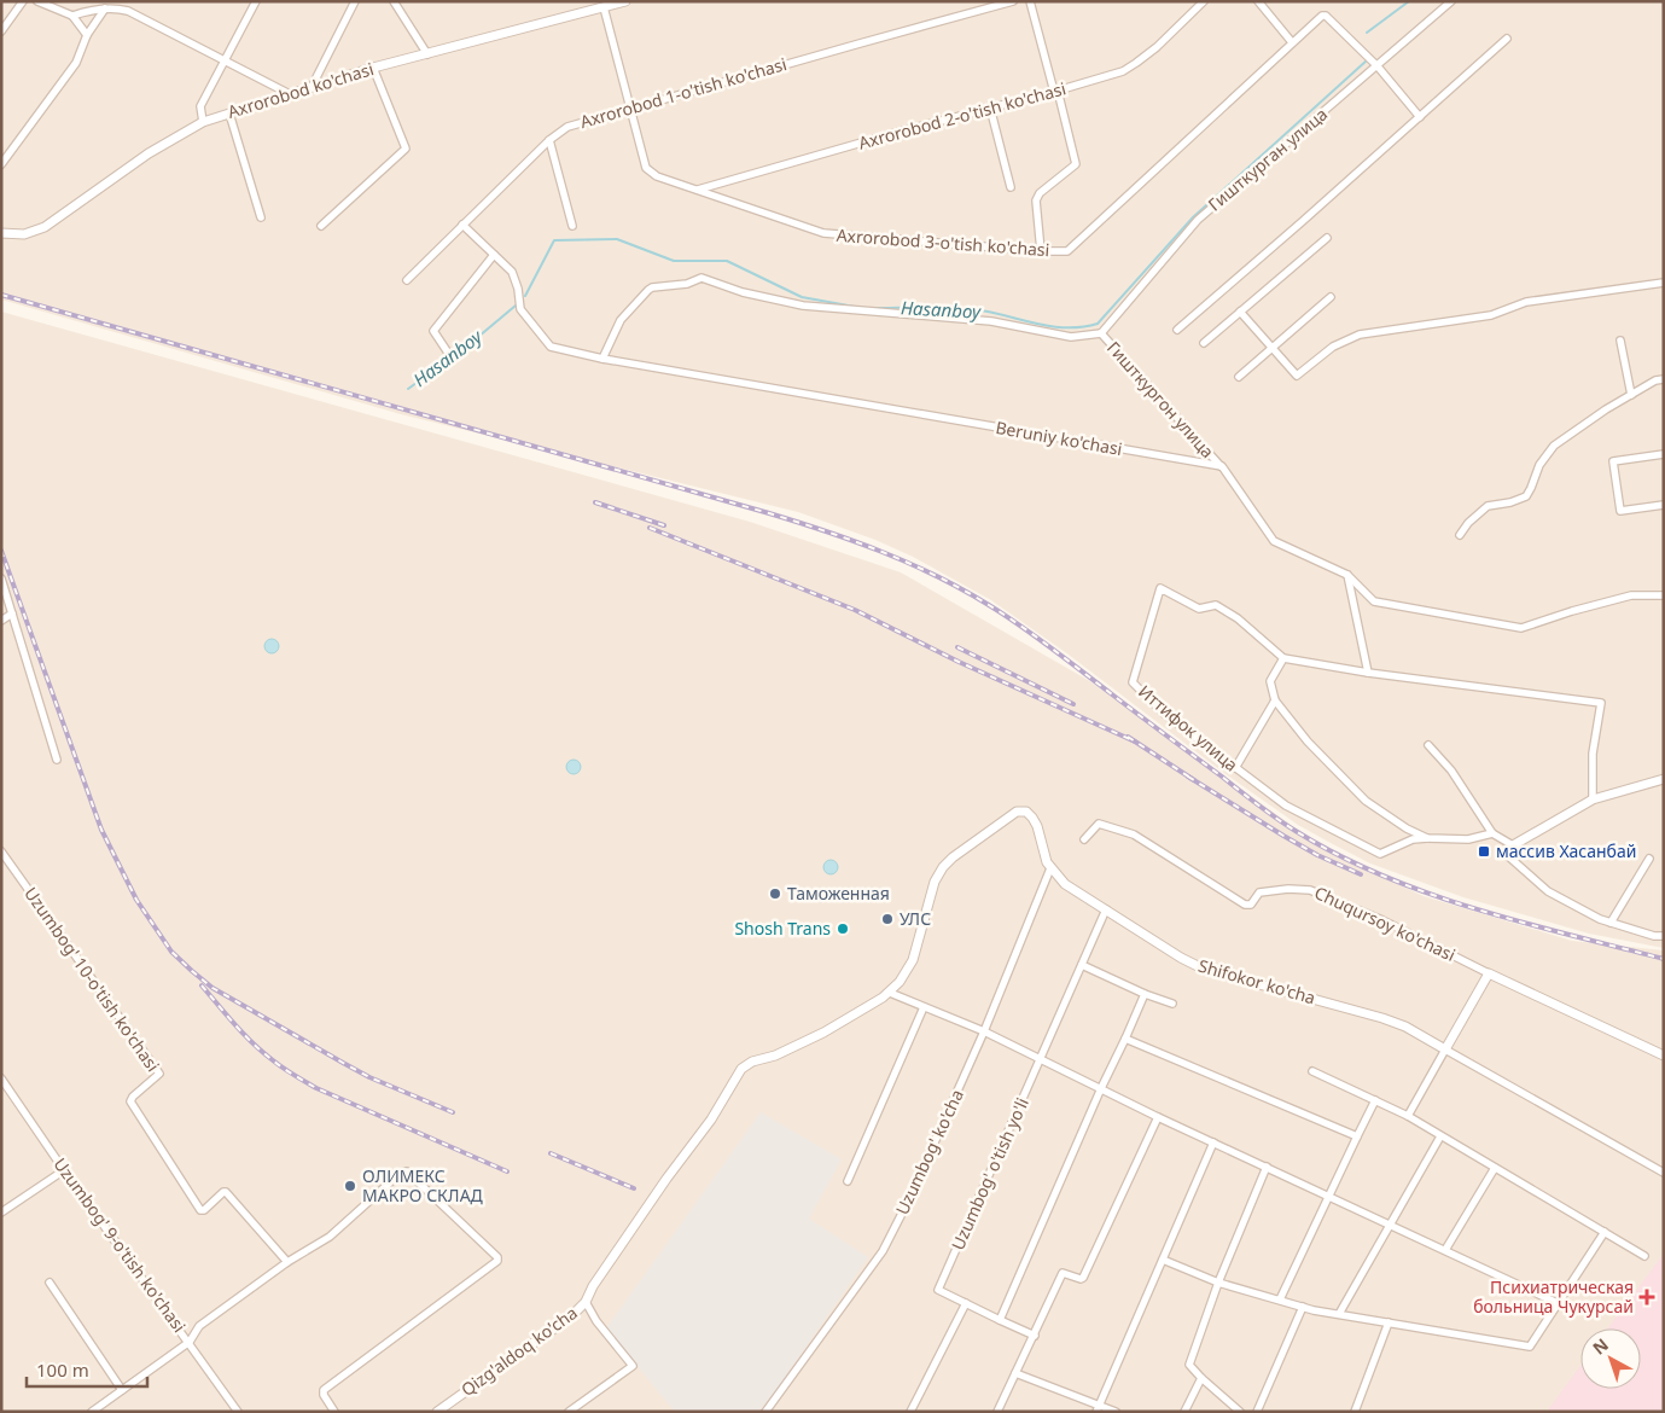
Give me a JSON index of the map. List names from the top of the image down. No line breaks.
{"streets":{"street":["Axrorobod ko'chasi","Axrorobod 1-o'tish ko'chasi","Axrorobod 2-o'tish ko'chasi","Гишткурган улица","Axrorobod 3-o'tish ko'chasi","Гишткургон улица","Beruniy ko'chasi","Иттифок улица","Chuqursoy ko'chasi","Uzumbog' 10-o'tish ko'chasi","Shifokor ko'cha","Uzumbog' ko'cha","Uzumbog' o'tish yo'li","Uzumbog' 9-o'tish ko'chasi","Qizg'aldoq ko'cha"]},"crossings":[["Axrorobod ko'chasi","Axrorobod 3-o'tish ko'chasi"],["Axrorobod 1-o'tish ko'chasi","Axrorobod 3-o'tish ko'chasi"],["Axrorobod 1-o'tish ko'chasi","Beruniy ko'chasi"],["Axrorobod 2-o'tish ko'chasi","Axrorobod 3-o'tish ko'chasi"],["Гишткурган улица","Axrorobod 3-o'tish ko'chasi"],["Гишткурган улица","Гишткургон улица"],["Гишткургон улица","Beruniy ko'chasi"],["Shifokor ko'cha","Uzumbog' ko'cha"],["Shifokor ko'cha","Uzumbog' o'tish yo'li"],["Shifokor ko'cha","Qizg'aldoq ko'cha"]],"water":["Hasanboy"],"places":{"transit":["массив Хасанбай"],"other":["Таможенная","УЛС","Shosh Trans","ОЛИМЕКС МАКРО СКЛАД"],"health":["Психиатрическая больница Чукурсай"]},"scale_bar":"100 m","north":"top left"}
